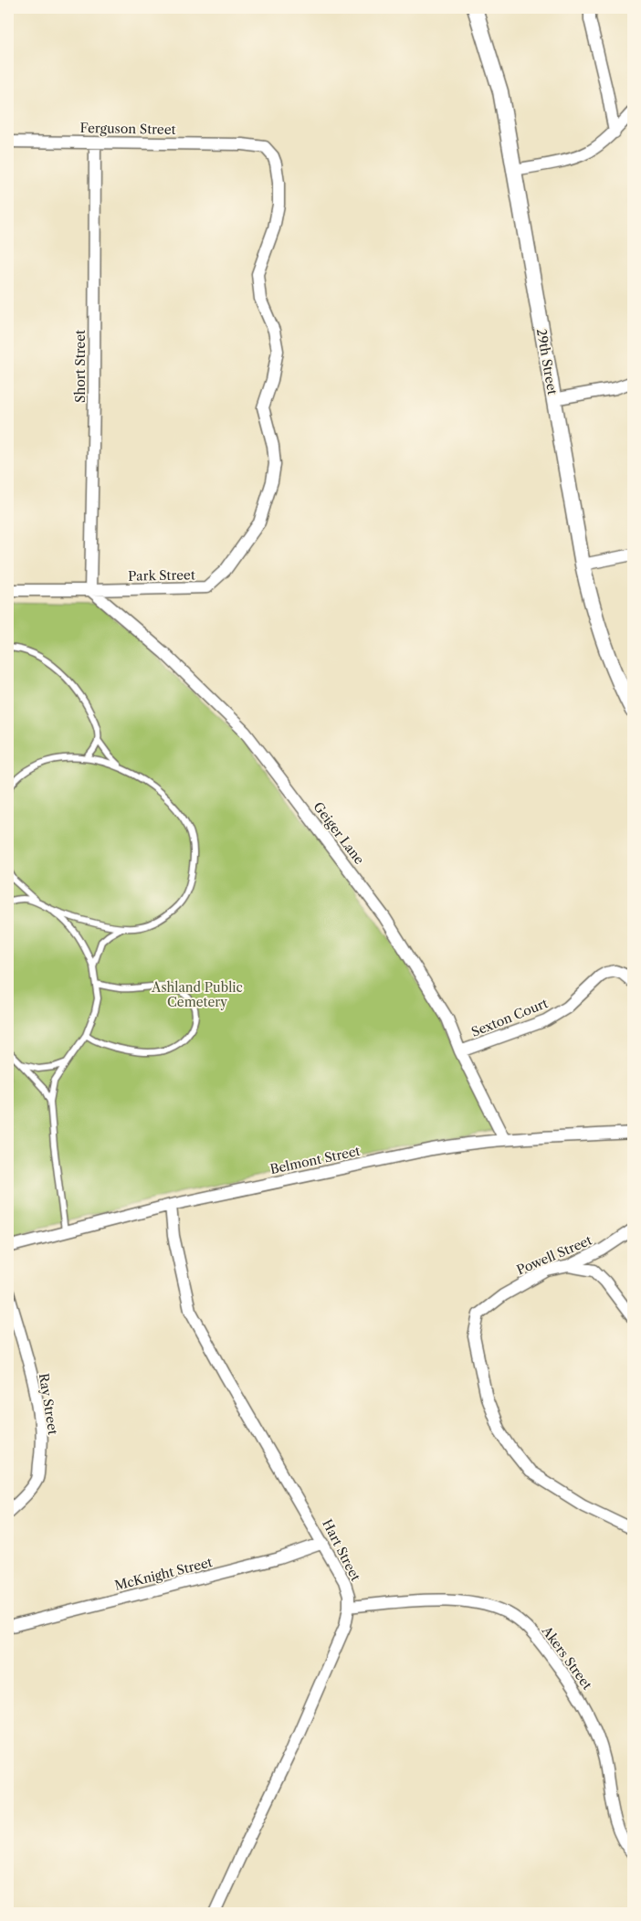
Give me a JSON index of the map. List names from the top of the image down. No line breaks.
{"streets":{"street":["Ferguson Street","29th Street","Short Street","Park Street","Geiger Lane","Sexton Court","Belmont Street","Powell Street","Ray Street","Hart Street","McKnight Street","Akers Street"]},"crossings":[["Ferguson Street","Short Street"],["Ferguson Street","Park Street"],["Short Street","Park Street"],["Short Street","Geiger Lane"],["Park Street","Geiger Lane"],["Geiger Lane","Sexton Court"],["Geiger Lane","Belmont Street"],["Belmont Street","Hart Street"],["Hart Street","McKnight Street"],["Hart Street","Akers Street"]],"parks":["Ashland Public Cemetery"]}
